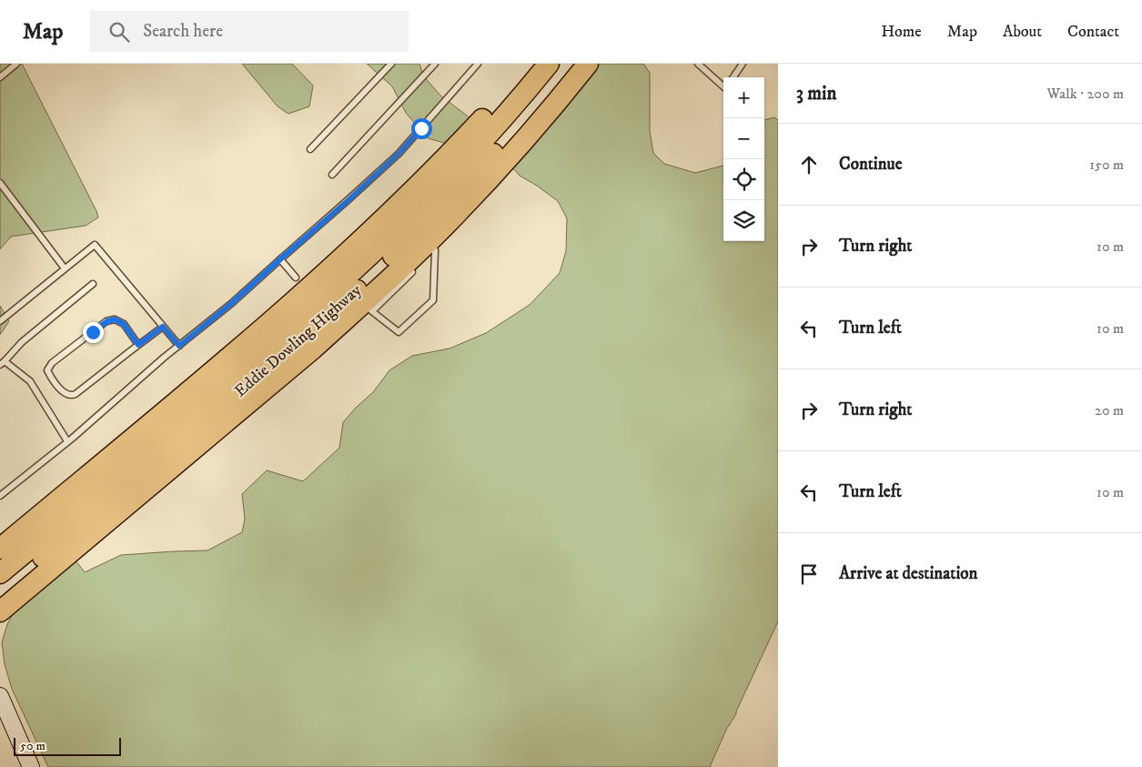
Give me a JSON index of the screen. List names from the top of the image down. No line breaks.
{"streets":{"highway":["Eddie Dowling Highway"]},"scale_bar":"50 m","page":{"header":"Map","search":"Search here","nav":["Home","Map","About","Contact"],"heading":["3 min","Walk · 200 m"],"map_buttons":["+","−"],"list":[["Continue","150 m"],["Turn right","10 m"],["Turn left","10 m"],["Turn right","20 m"],["Turn left","10 m"],"Arrive at destination"],"scale":"50 m"}}
